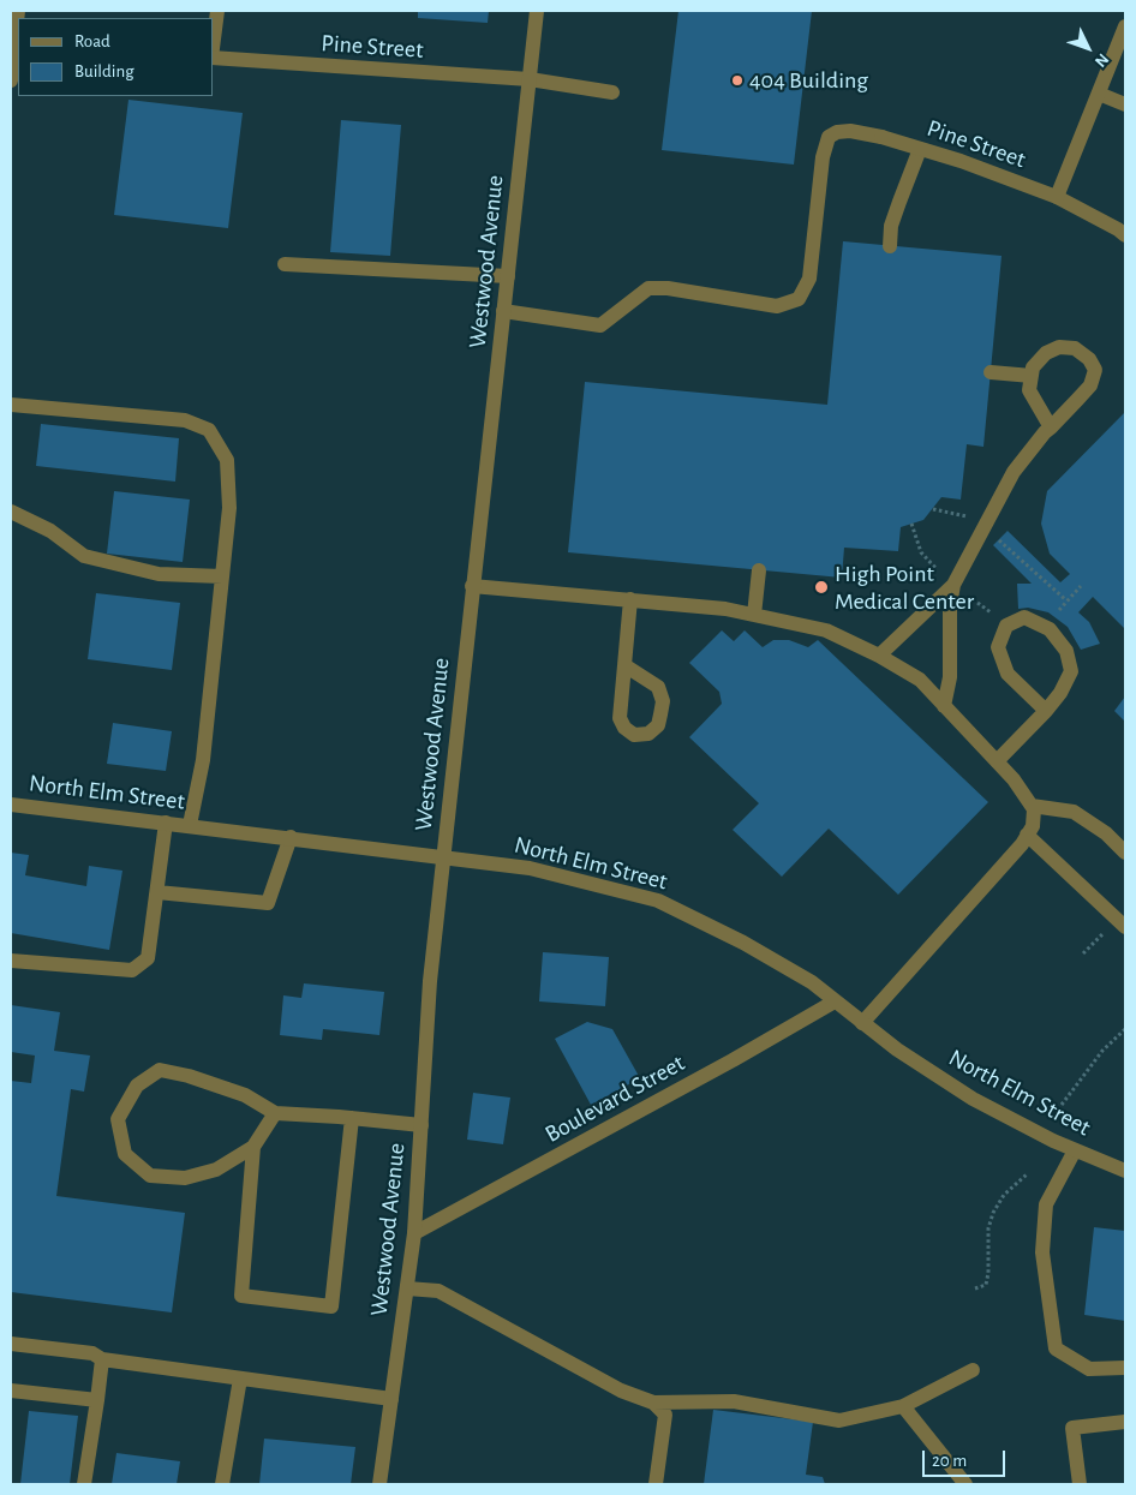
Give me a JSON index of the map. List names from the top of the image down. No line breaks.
{"streets":{"street":["Pine Street","Westwood Avenue","North Elm Street","Boulevard Street"]},"crossings":[["Pine Street","Westwood Avenue"],["Westwood Avenue","North Elm Street"],["Westwood Avenue","Boulevard Street"],["North Elm Street","Boulevard Street"]],"places":["404 Building","High Point Medical Center"],"legend":["Road","Building"],"scale_bar":"20 m","north":"bottom right"}
